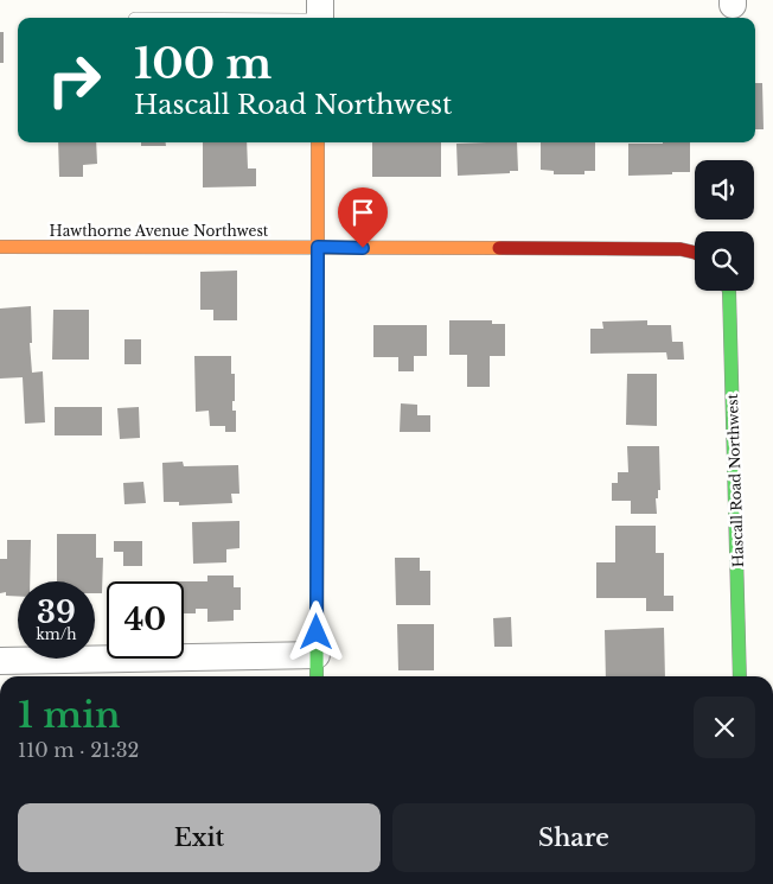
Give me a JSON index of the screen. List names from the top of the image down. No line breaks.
{"streets":{"street":["Hawthorne Avenue Northwest","Hascall Road Northwest"]},"page":{"turn":["100 m","Hascall Road Northwest"],"speed":"39 km/h","limit":"40","heading":["1 min","110 m · 21:32"],"buttons":["Exit","Share"]}}
